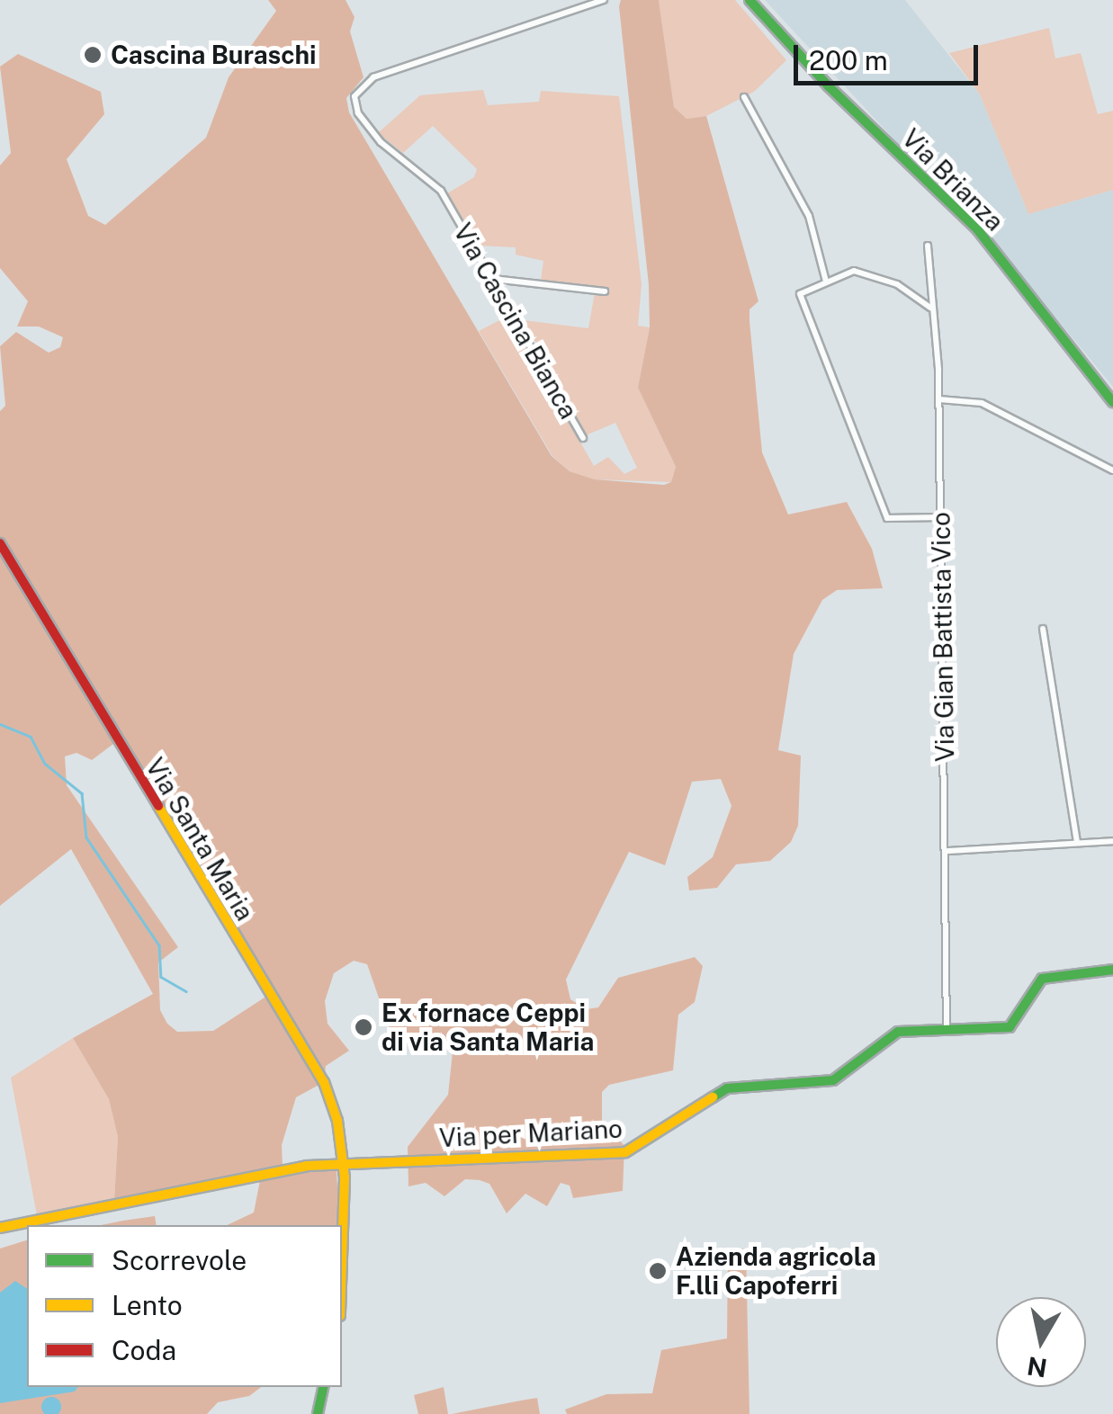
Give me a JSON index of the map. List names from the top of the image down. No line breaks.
{"streets":{"street":["Via Brianza","Via Cascina Bianca","Via Gian Battista Vico","Via Santa Maria","Via per Mariano"]},"crossings":[["Via Gian Battista Vico","Via per Mariano"],["Via Santa Maria","Via per Mariano"]],"places":["Cascina Buraschi","Ex fornace Ceppi di via Santa Maria","Azienda agricola F.lli Capoferri"],"legend":["Scorrevole","Lento","Coda"],"scale_bar":"200 m","north":"bottom"}
